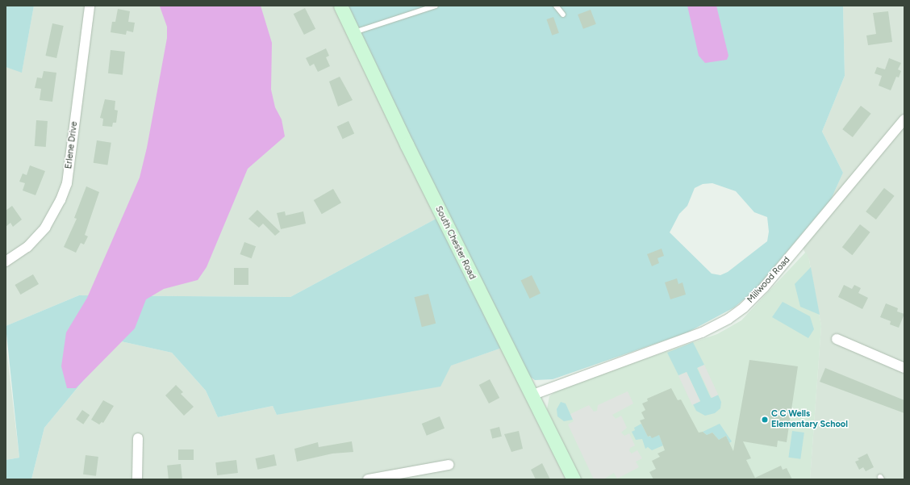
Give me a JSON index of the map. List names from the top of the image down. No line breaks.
{"streets":{"street":["Erlene Drive","South Chester Road","Millwood Road"]},"crossings":[["South Chester Road","Millwood Road"]],"places":["C C Wells Elementary School"]}
